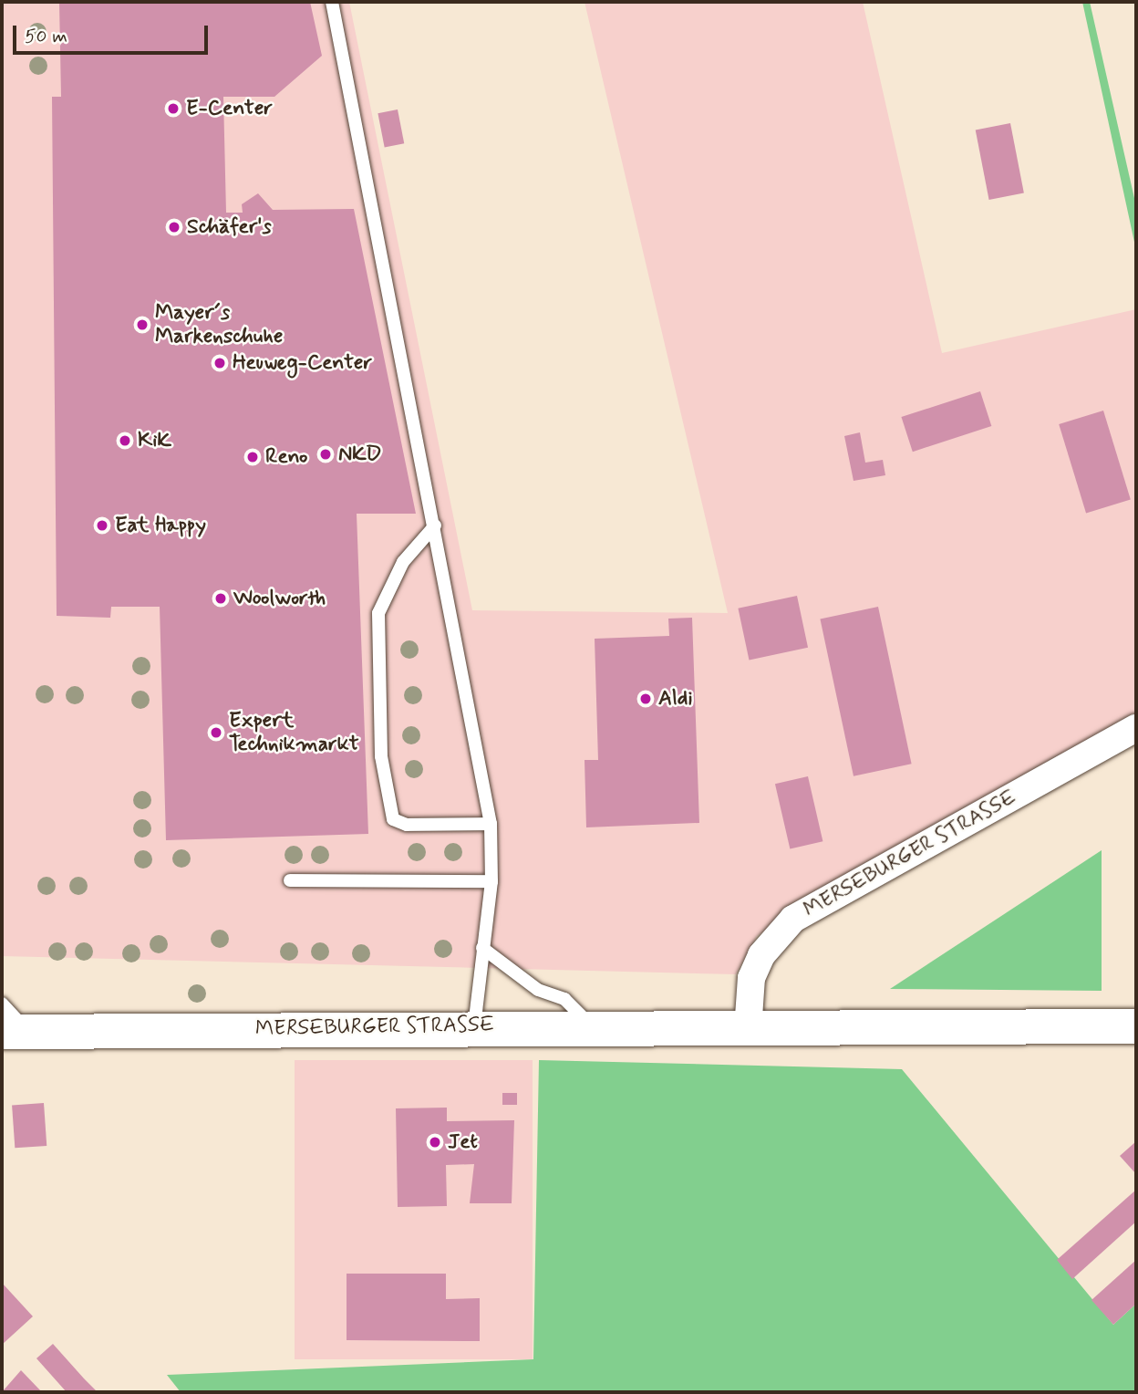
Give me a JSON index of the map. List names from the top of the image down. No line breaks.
{"streets":{"main road":["MERSEBURGER STRASSE"]},"places":["E-Center","Schäfer's","Mayer´s Markenschuhe","Heuweg-Center","KiK","NKD","Reno","Eat Happy","Woolworth","Aldi","Expert Technikmarkt","Jet"],"scale_bar":"50 m"}
